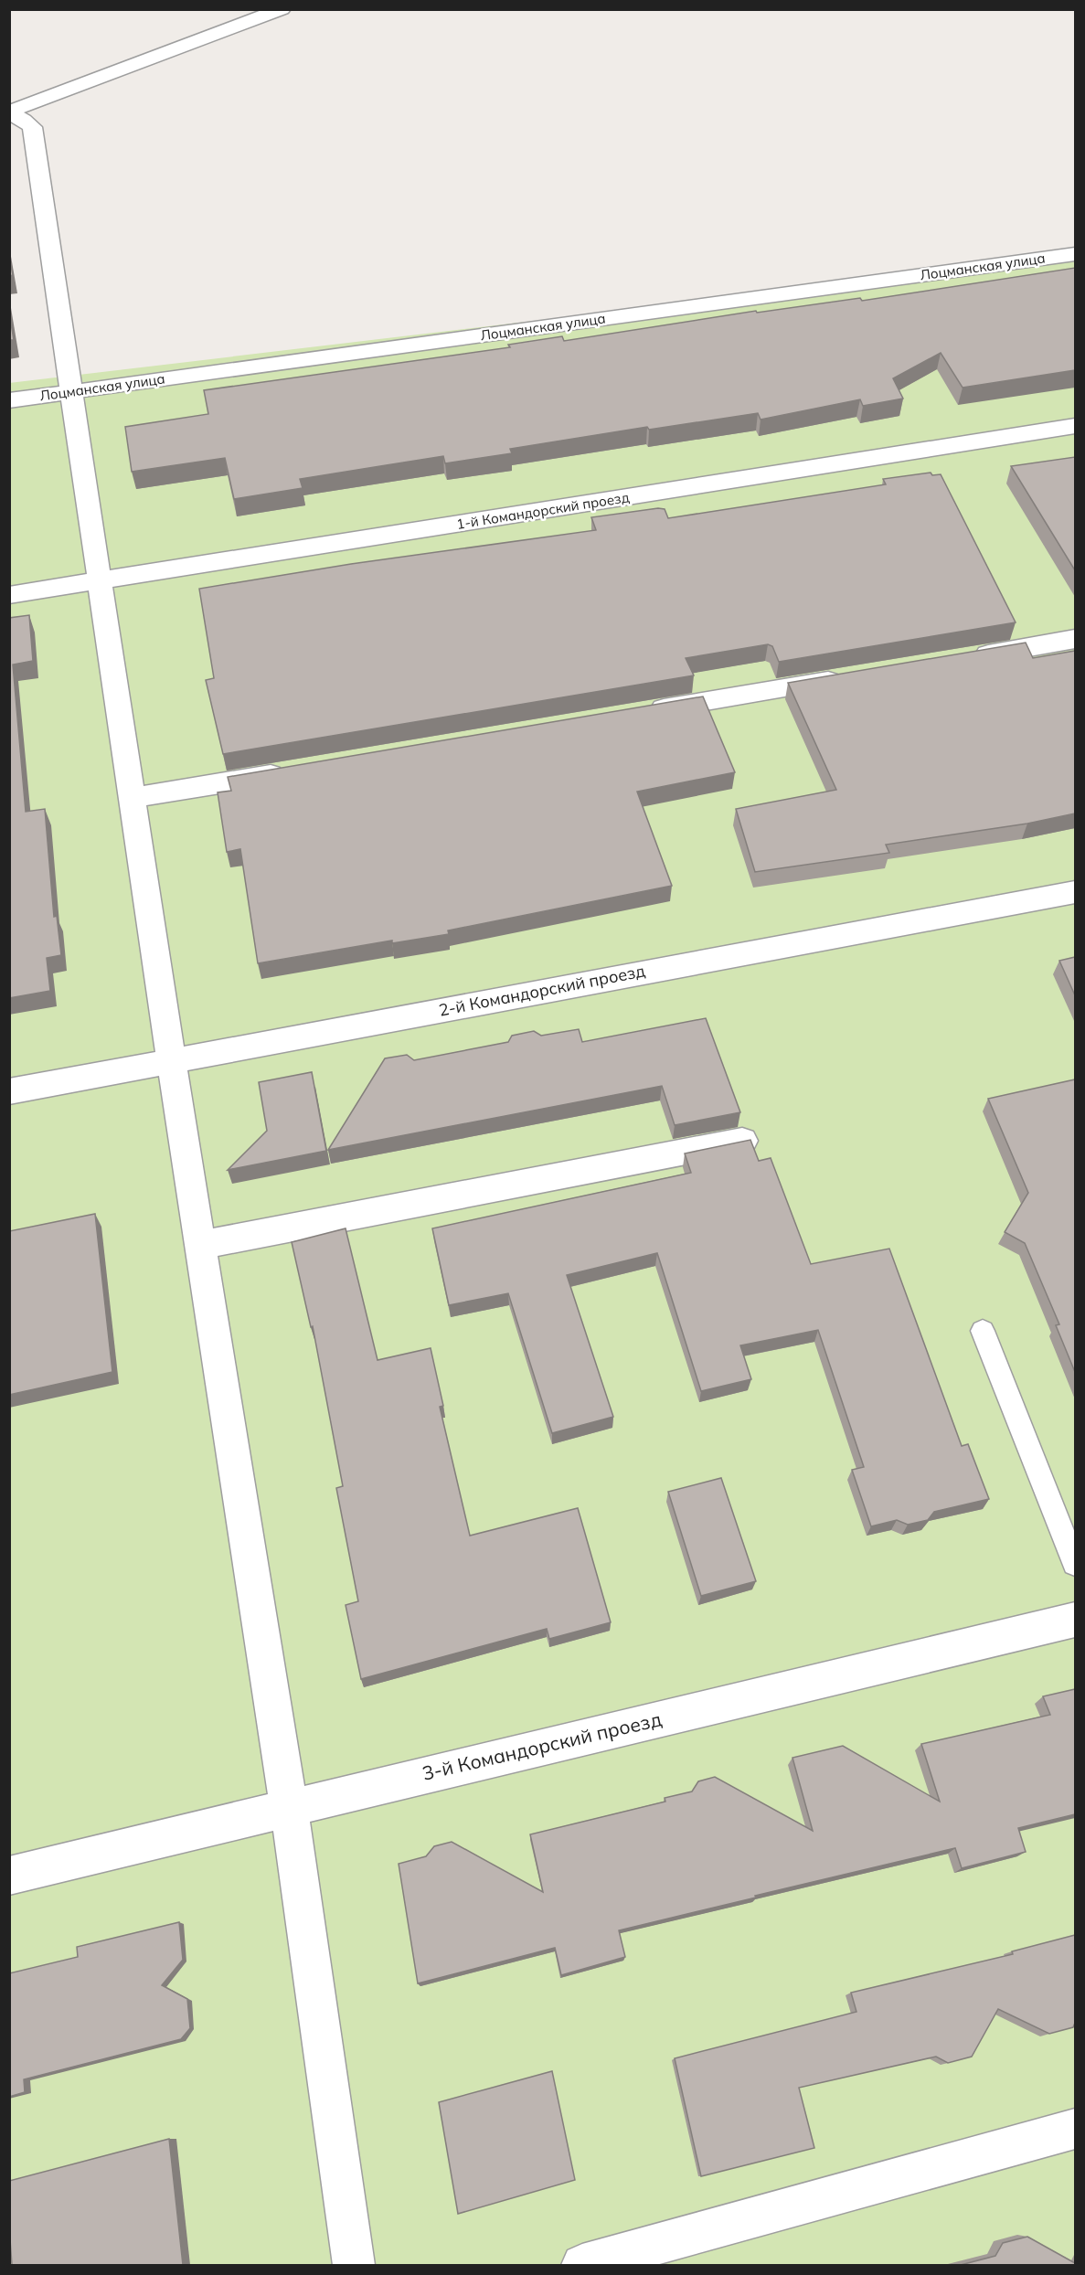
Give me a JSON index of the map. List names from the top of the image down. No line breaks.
{"streets":{"street":["Лоцманская улица","1-й Командорский проезд","2-й Командорский проезд","3-й Командорский проезд"]}}
